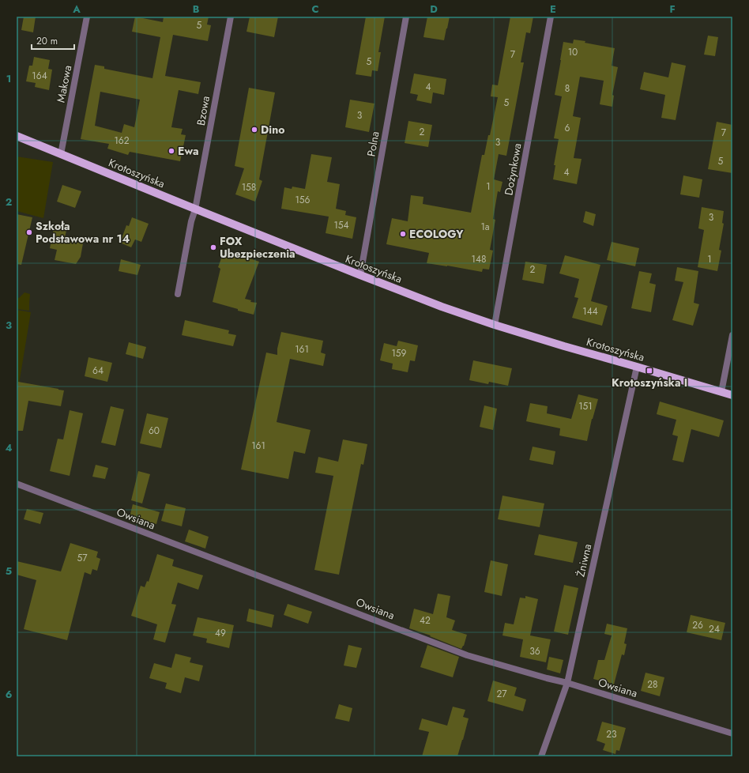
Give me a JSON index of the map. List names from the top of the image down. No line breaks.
{"streets":{"main road":["Krotoszyńska"],"street":["Makowa","Bzowa","Polna","Dożynkowa","Owsiana","Żniwna"]},"crossings":[["Makowa","Krotoszyńska"],["Bzowa","Krotoszyńska"],["Polna","Krotoszyńska"],["Dożynkowa","Krotoszyńska"],["Krotoszyńska","Żniwna"],["Owsiana","Żniwna"]],"places":{"other":["Dino","Ewa","Szkoła Podstawowa nr 14","ECOLOGY","FOX Ubezpieczenia"],"transit":["Krotoszyńska I"]},"house_numbers":["5","10","7","5","164","4","8","5","3","6","2","7","162","3","5","4","1","158","156","3","154","1a","148","1","2","144","161","159","64","151","60","161","57","42","26","24","49","36","28","27","23"],"scale_bar":"20 m","grid":{"columns":["A","B","C","D","E","F"],"rows":["1","2","3","4","5","6"]}}
